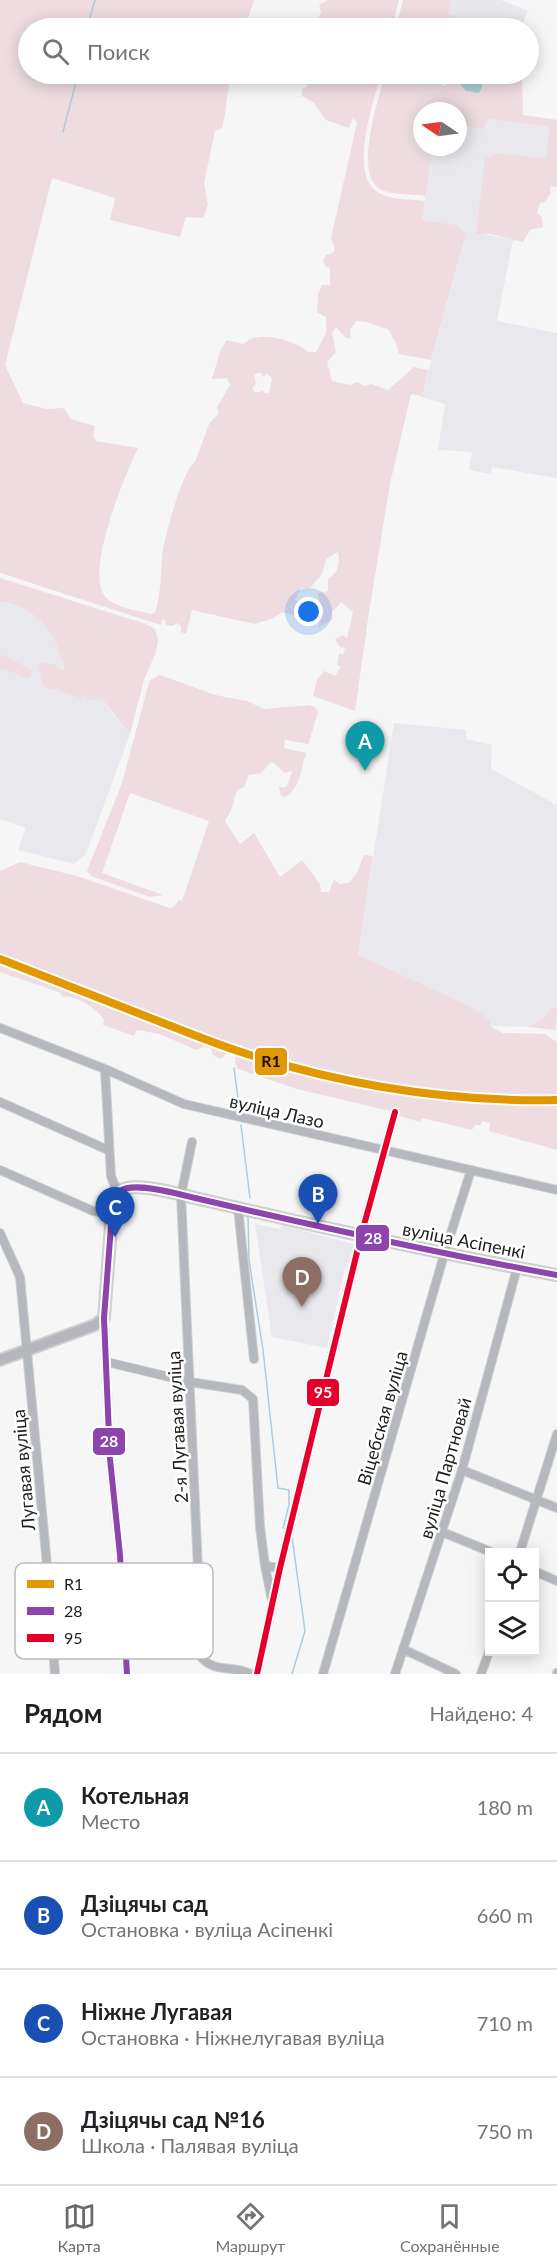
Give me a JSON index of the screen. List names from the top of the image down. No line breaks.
{"streets":{"street":["вуліца Лазо","вуліца Асіпенкі","Віцебская вуліца","2-я Лугавая вуліца","вуліца Партновай","Лугавая вуліца"]},"crossings":[["вуліца Лазо","Віцебская вуліца"],["вуліца Асіпенкі","Віцебская вуліца"],["вуліца Асіпенкі","2-я Лугавая вуліца"],["вуліца Асіпенкі","вуліца Партновай"]],"lines":["transit line R1","transit line 95","transit line 28"],"legend":["R1","28","95"],"north":"left","page":{"search":"Поиск","pins":["A","B","C","D"],"heading":["Рядом","Найдено: 4"],"list":[{"mark":"A","name":"Котельная","note":"Место","value":"180 m"},{"mark":"B","name":"Дзіцячы сад","note":"Остановка · вуліца Асіпенкі","value":"660 m"},{"mark":"C","name":"Ніжне Лугавая","note":"Остановка · Ніжнелугавая вуліца","value":"710 m"},{"mark":"D","name":"Дзіцячы сад №16","note":"Школа · Палявая вуліца","value":"750 m"}],"nav":["Карта","Маршрут","Сохранённые"]}}
